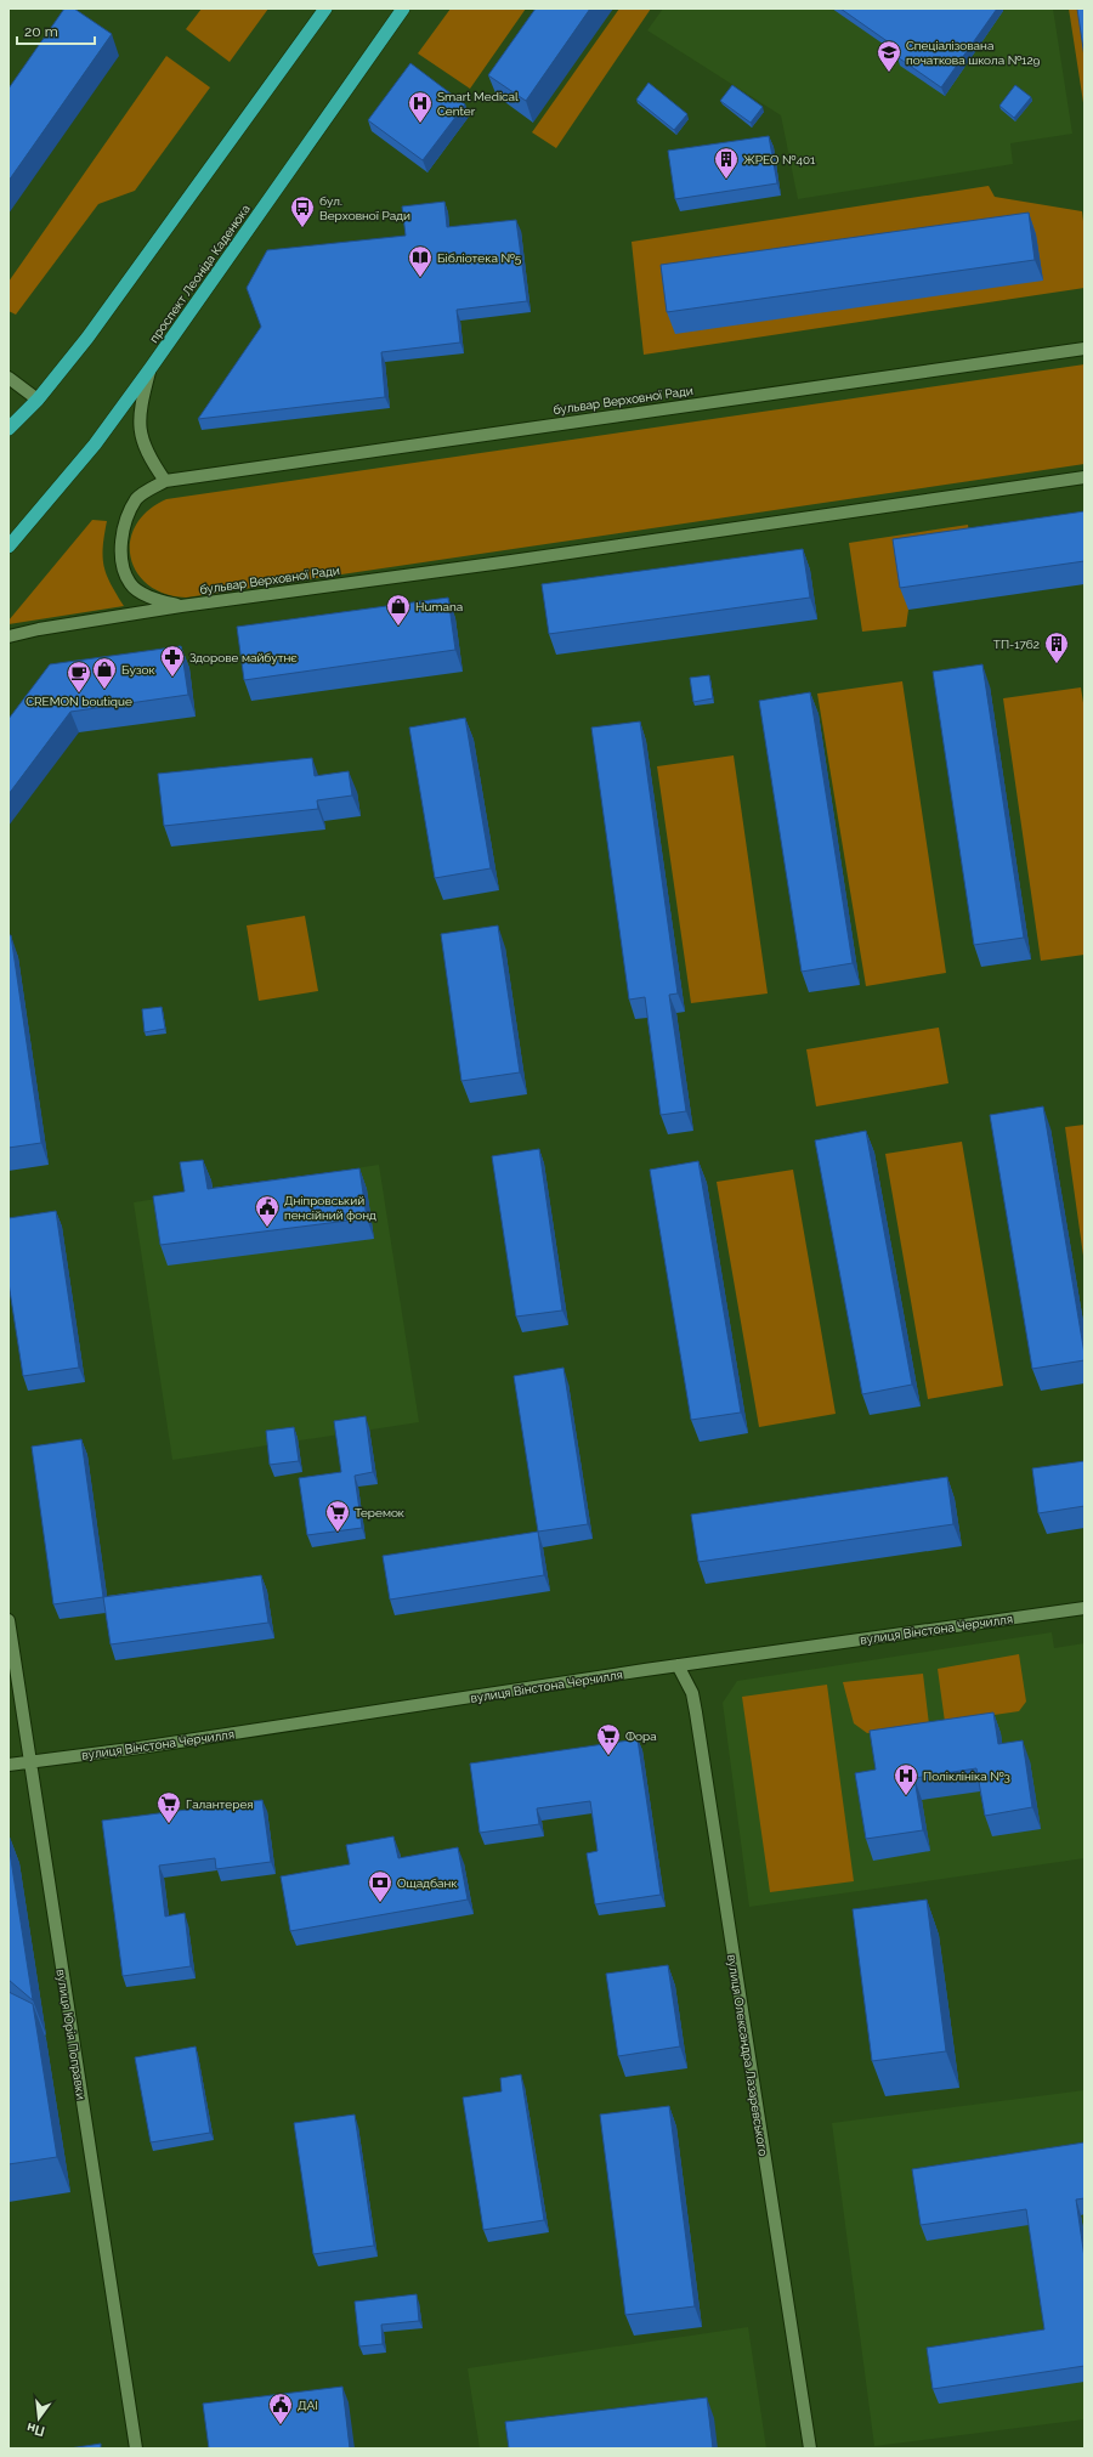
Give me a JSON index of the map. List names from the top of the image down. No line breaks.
{"streets":{"highway":["проспект Леоніда Каденюка"],"street":["бульвар Верховної Ради","вулиця Вінстона Черчилля","вулиця Юрія Поправки","вулиця Олександра Лазаревського"]},"crossings":[["вулиця Вінстона Черчилля","вулиця Юрія Поправки"],["вулиця Вінстона Черчилля","вулиця Олександра Лазаревського"]],"places":{"school or university":["Спеціалізована початкова школа №129"],"hospital":["Smart Medical Center","Поліклініка №3"],"building":["ЖРЕО №401","ТП-1762"],"bus stop":["бул. Верховної Ради"],"library":["Бібліотека №5"],"shop":["Humana","Бузок"],"pharmacy":["Здорове майбутнє"],"cafe":["CREMON boutique"],"public building":["Дніпровський пенсійний фонд","ДАІ"],"supermarket":["Теремок","Фора","Галантерея"],"bank":["Ощадбанк"]},"scale_bar":"20 m","north":"bottom"}
